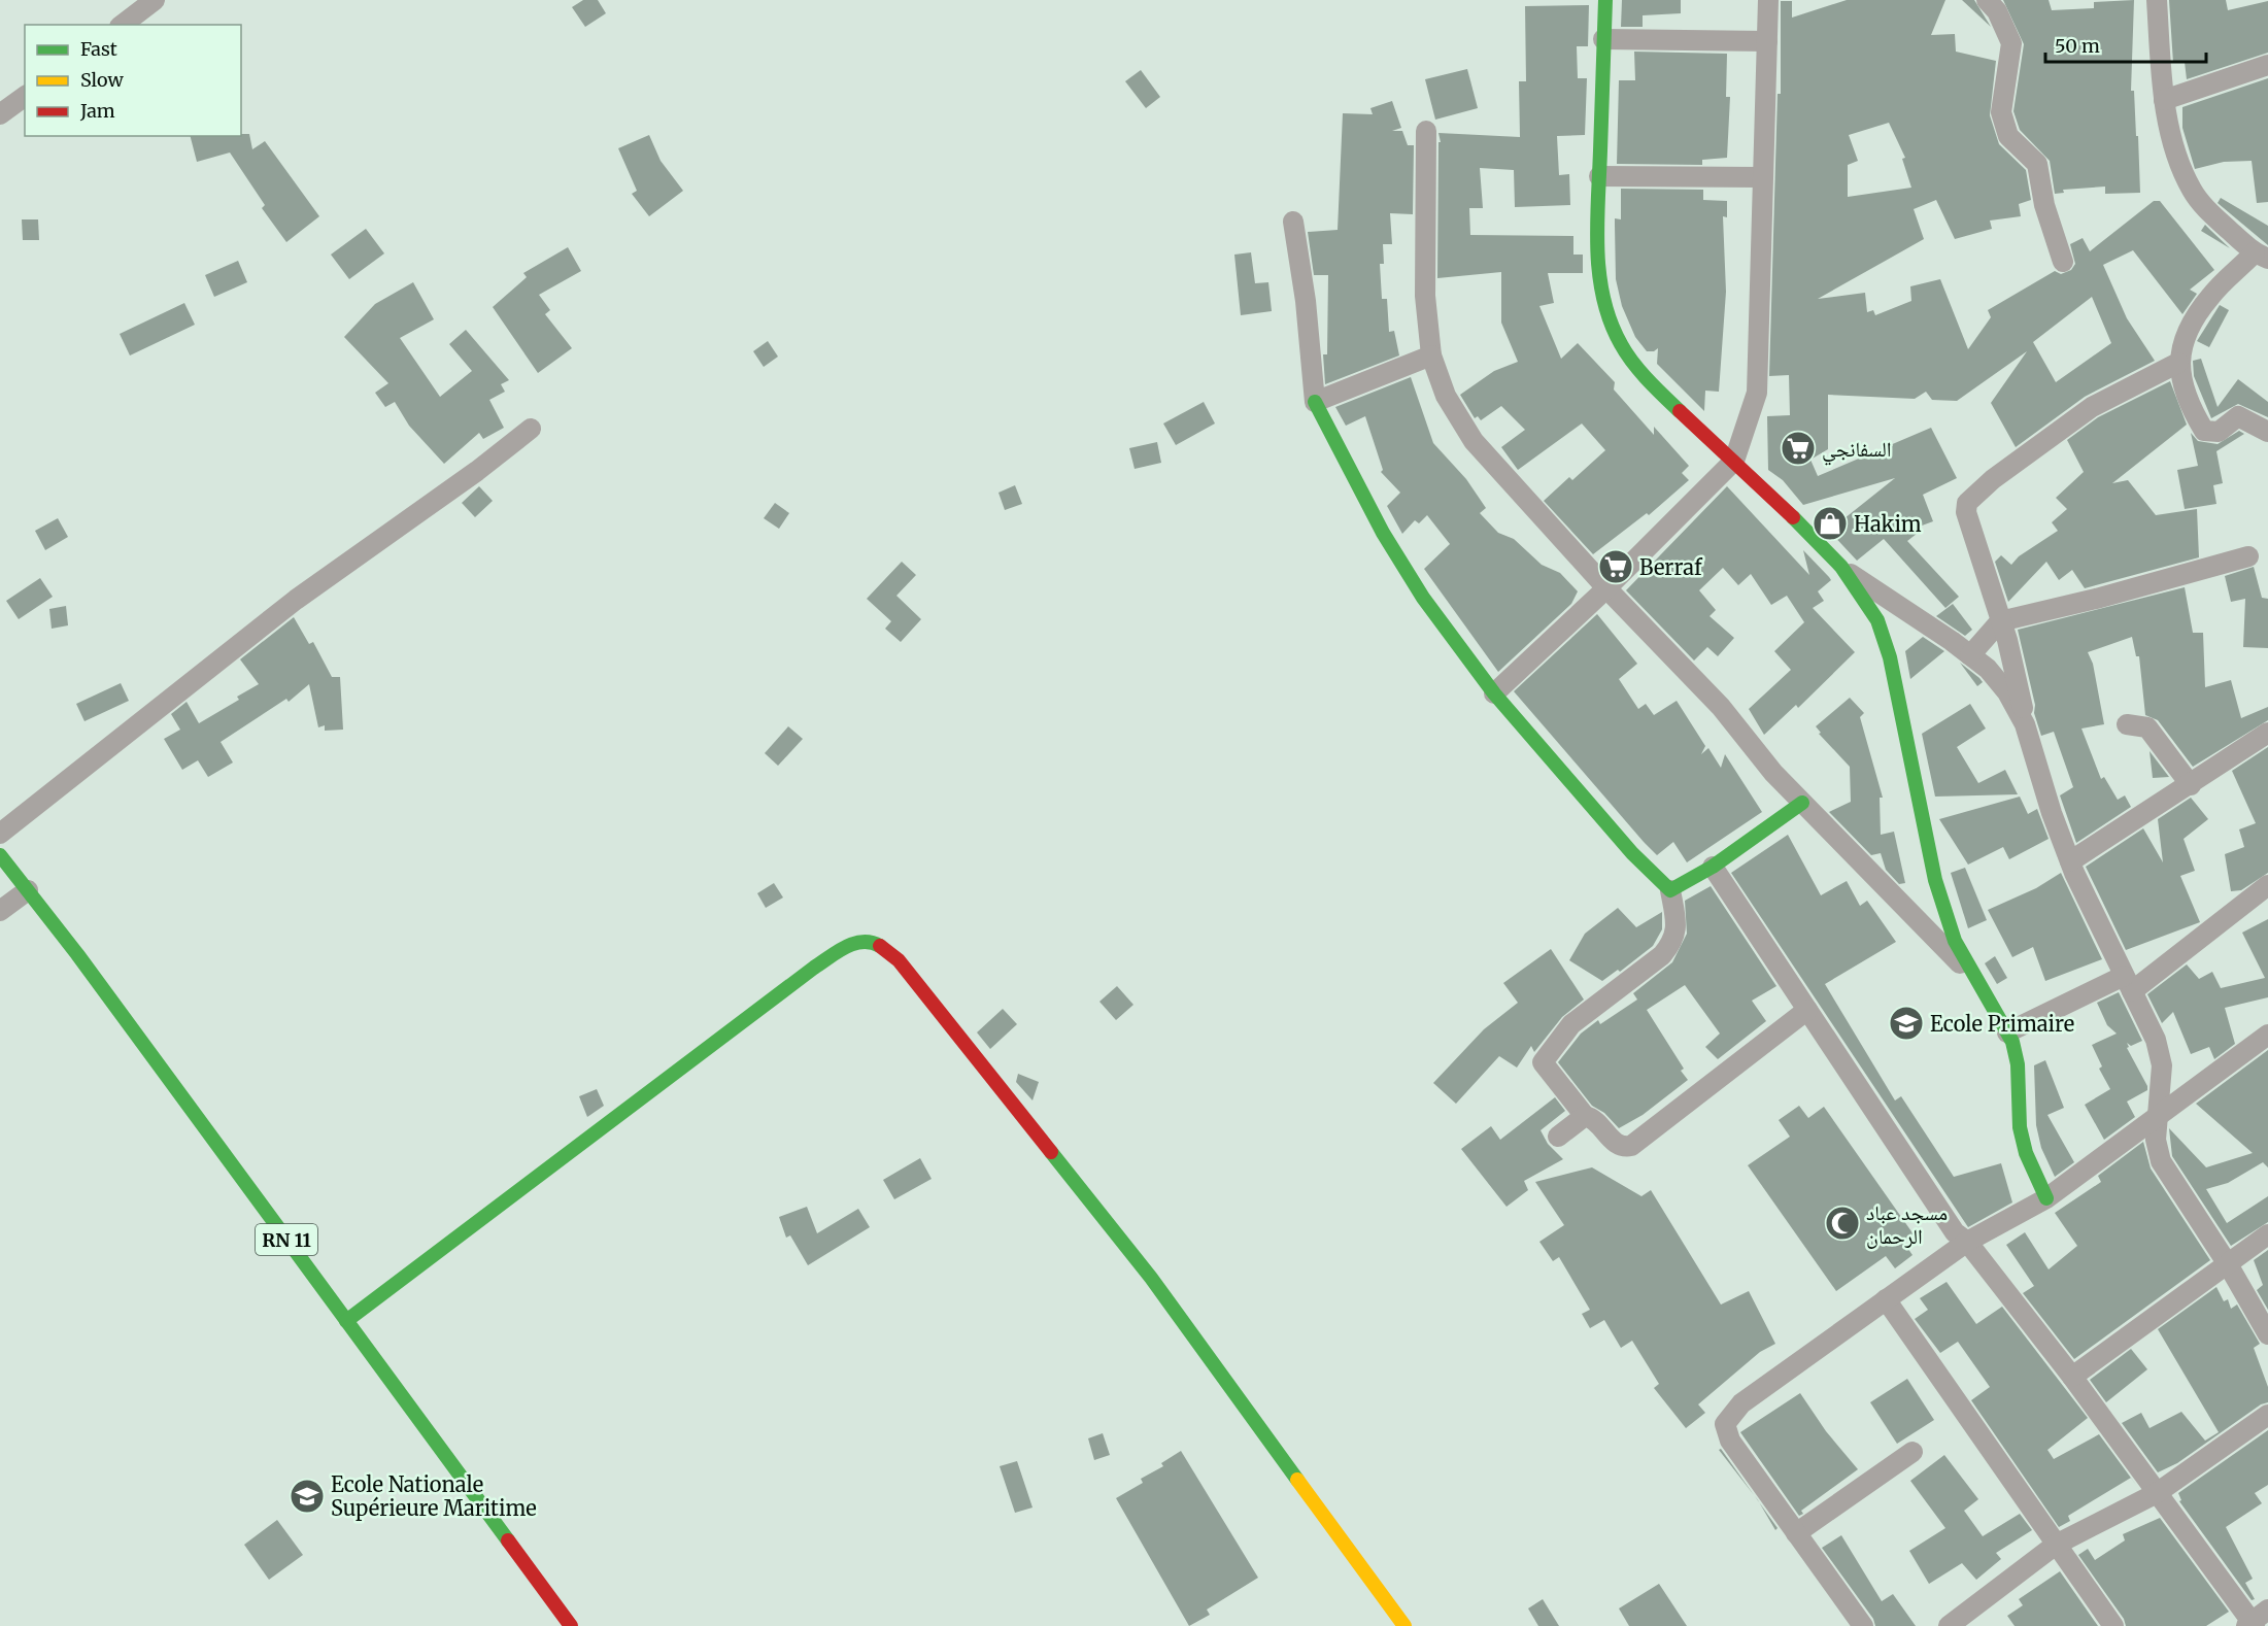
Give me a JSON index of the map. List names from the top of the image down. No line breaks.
{"streets":{"street":["RN 11"]},"places":{"supermarket":["السفانجي","Berraf"],"shop":["Hakim"],"school or university":["Ecole Primaire","Ecole Nationale Supérieure Maritime"],"mosque":["مسجد عباد الرحمان"]},"legend":["Fast","Slow","Jam"],"scale_bar":"50 m"}
